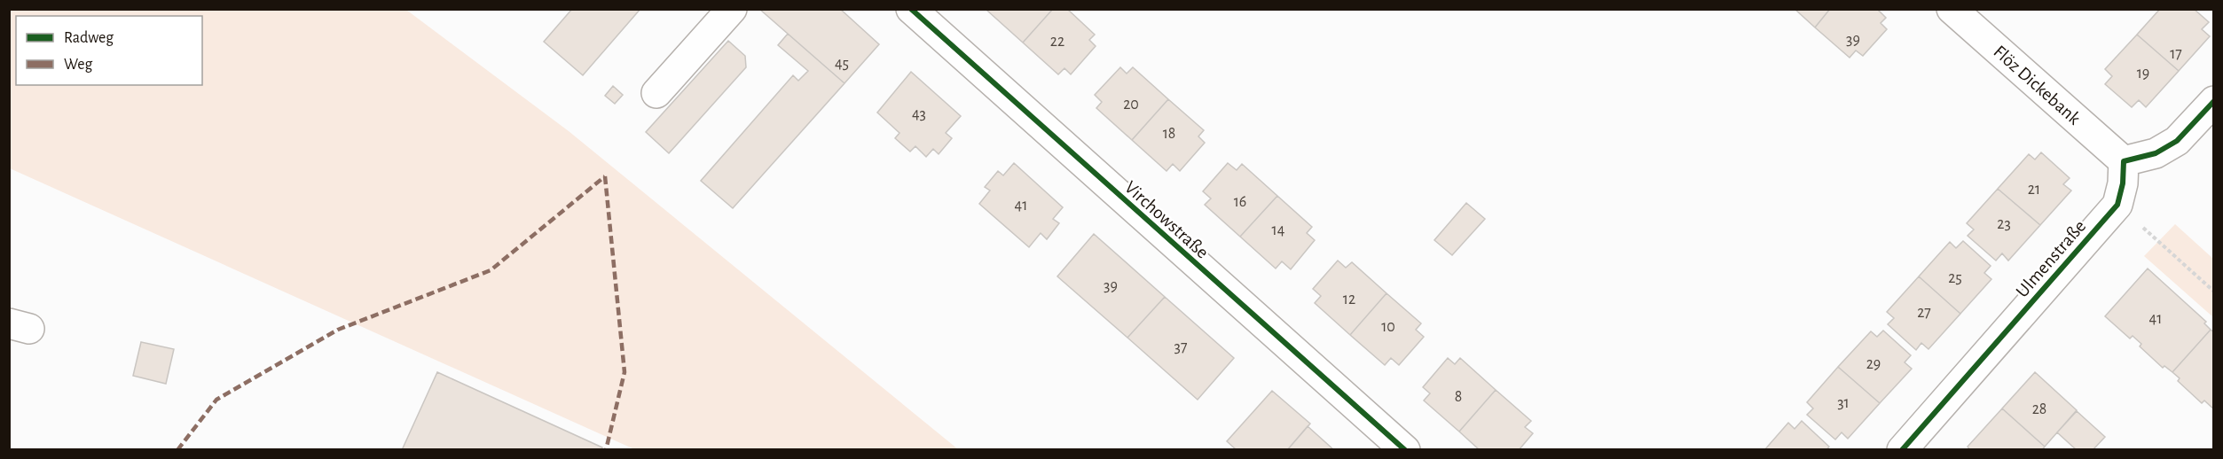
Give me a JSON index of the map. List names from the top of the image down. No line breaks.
{"streets":{"street":["Flöz Dickebank","Virchowstraße","Ulmenstraße"]},"crossings":[["Flöz Dickebank","Ulmenstraße"]],"house_numbers":["39","22","17","45","19","20","43","18","21","16","41","23","14","25","39","12","27","41","10","37","29","8","31","28"],"legend":["Radweg","Weg"]}
